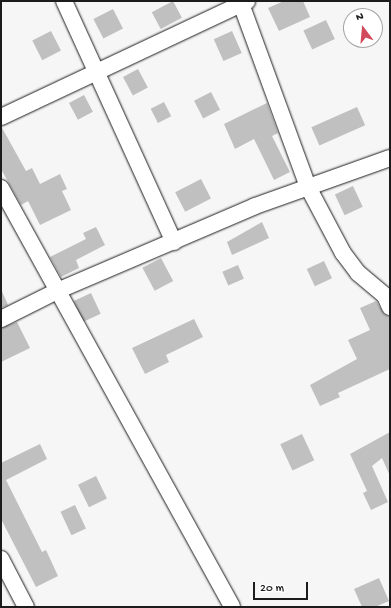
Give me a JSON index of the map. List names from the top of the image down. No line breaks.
{"scale_bar":"20 m","north":"top"}
